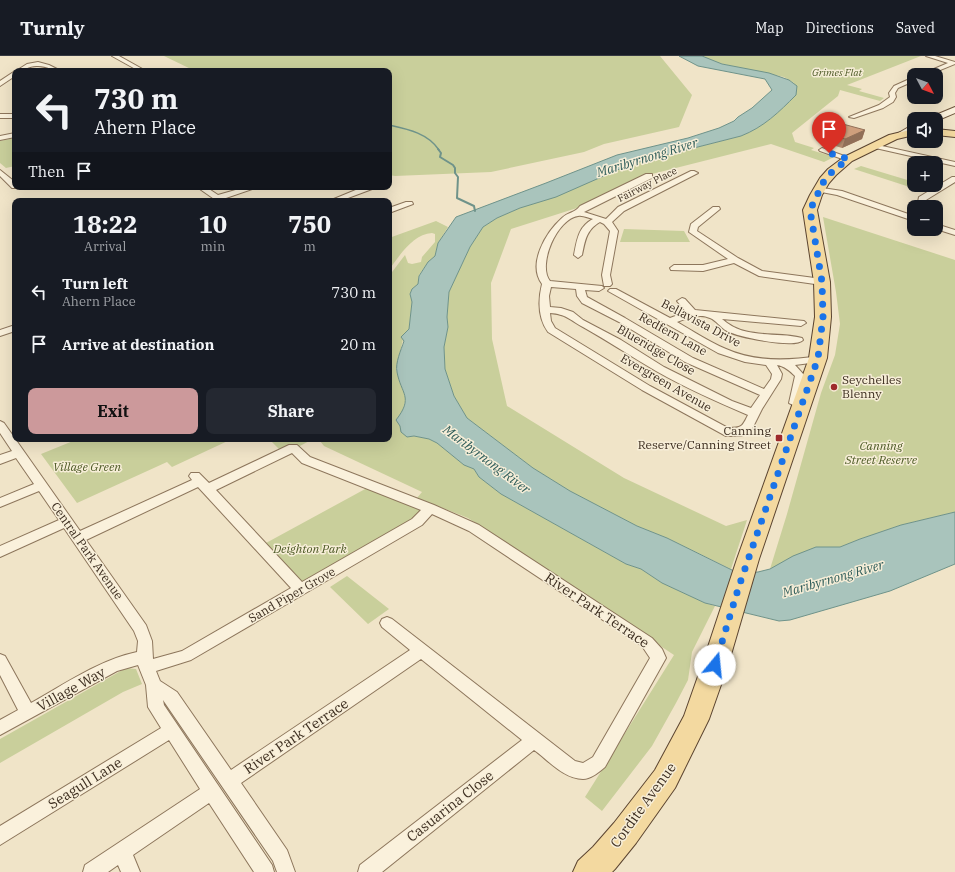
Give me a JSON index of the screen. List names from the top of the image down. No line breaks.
{"streets":{"main road":["Cordite Avenue"],"street":["Fairway Place","Bellavista Drive","Redfern Lane","Blueridge Close","Evergreen Avenue","Central Park Avenue","Sand Piper Grove","River Park Terrace","Village Way","Seagull Lane","Casuarina Close"]},"crossings":[["Fairway Place","Bellavista Drive"],["Fairway Place","Redfern Lane"],["Fairway Place","Evergreen Avenue"],["Bellavista Drive","Redfern Lane"],["Bellavista Drive","Evergreen Avenue"],["Bellavista Drive","Cordite Avenue"],["Redfern Lane","Evergreen Avenue"],["Blueridge Close","Evergreen Avenue"],["Central Park Avenue","Sand Piper Grove"],["Central Park Avenue","Village Way"],["Central Park Avenue","Seagull Lane"],["Sand Piper Grove","River Park Terrace"],["Sand Piper Grove","Village Way"],["River Park Terrace","Casuarina Close"]],"water":["Maribyrnong River"],"parks":["Grimes Flat","Canning Street Reserve","Village Green","Deighton Park"],"places":{"other":["Seychelles Blenny"],"transit":["Canning Reserve/Canning Street"]},"north":"bottom right","page":{"header":"Turnly","nav":["Map","Directions","Saved"],"map_buttons":["+","−"],"turn":["730 m","Ahern Place"],"then":"Then","eta":["18:22","Arrival","10","min","750","m"],"list":[{"name":"Turn left","note":"Ahern Place","value":"730 m"},{"name":"Arrive at destination","value":"20 m"}],"buttons":["Exit","Share"]}}
